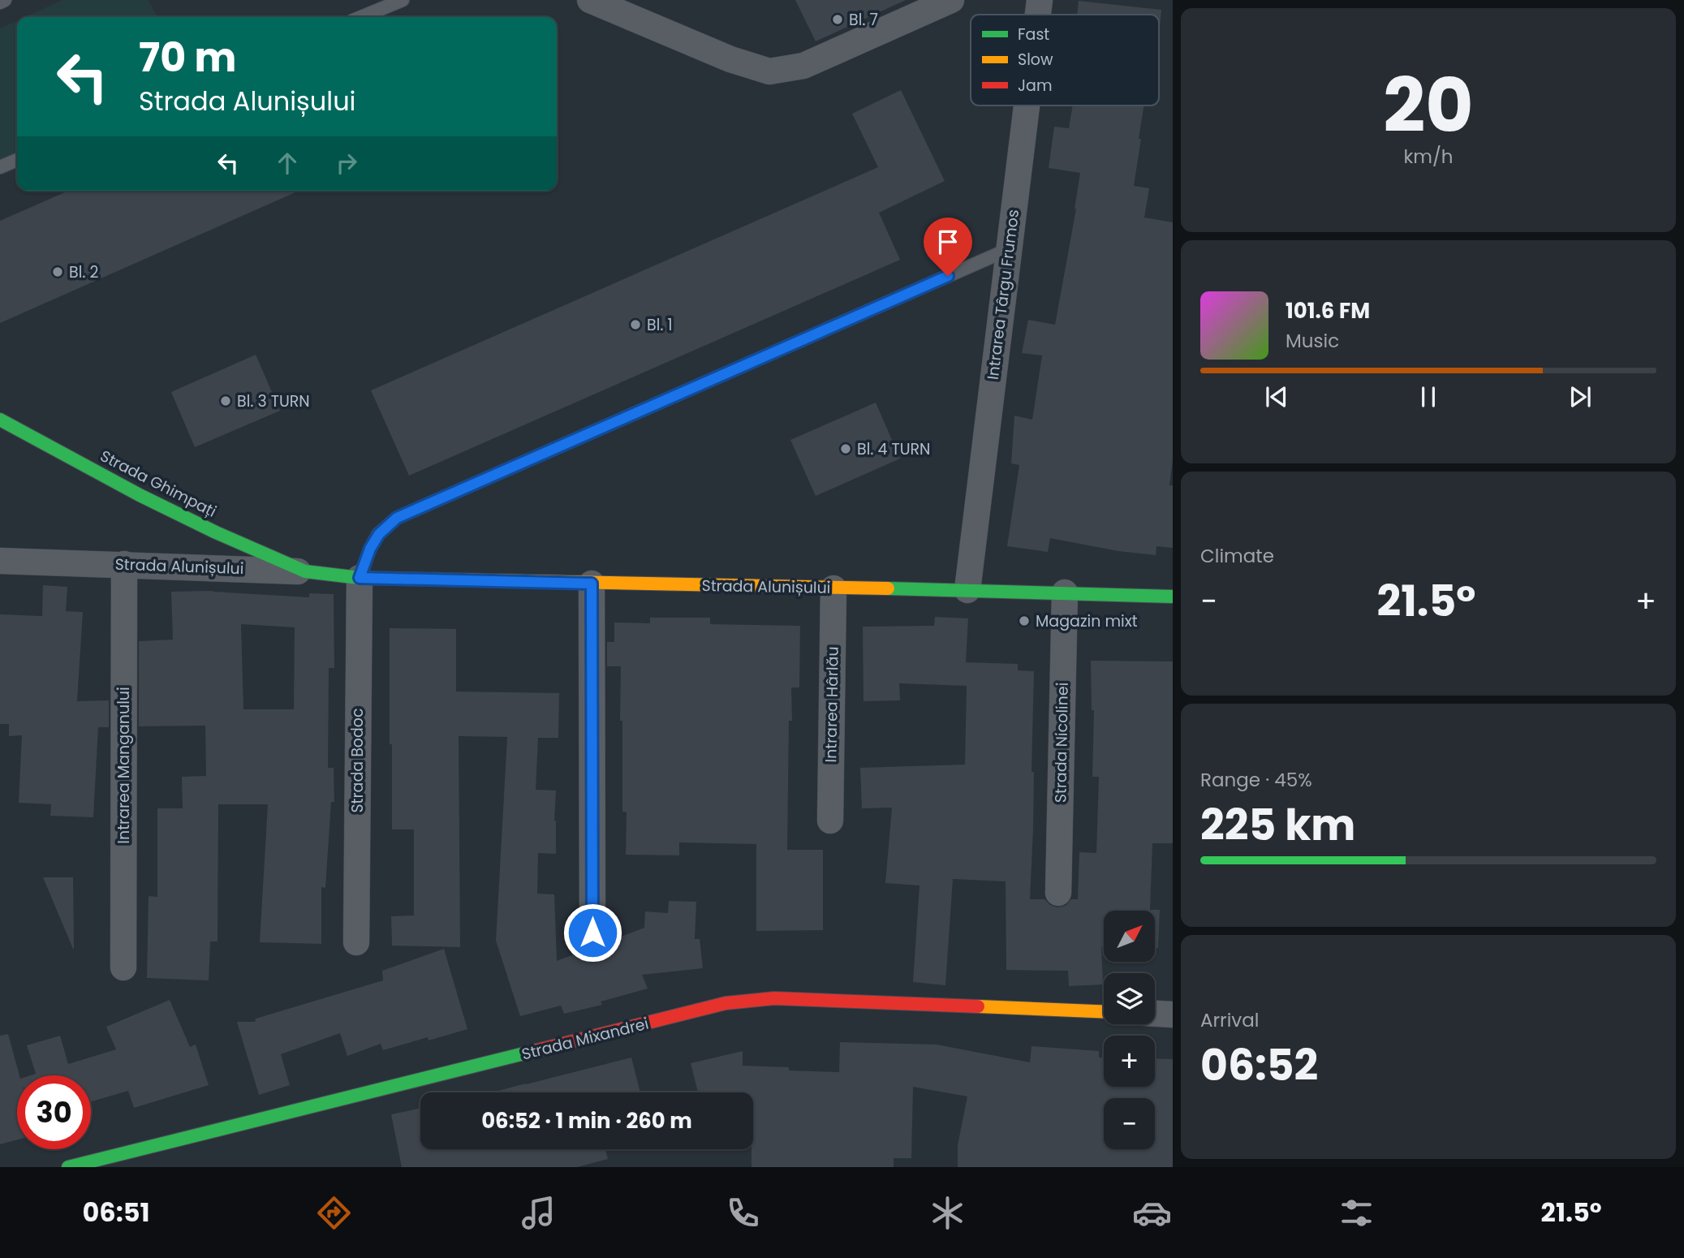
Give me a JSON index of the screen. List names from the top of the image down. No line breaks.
{"streets":{"street":["Intrarea Târgu Frumos","Strada Ghimpați","Strada Alunișului","Intrarea Hârlău","Strada Nicolinei","Strada Bodoc","Intrarea Manganului","Strada Mixandrei"]},"crossings":[["Intrarea Târgu Frumos","Strada Alunișului"],["Strada Ghimpați","Strada Alunișului"],["Strada Alunișului","Intrarea Hârlău"],["Strada Alunișului","Strada Nicolinei"],["Strada Alunișului","Strada Bodoc"],["Strada Alunișului","Intrarea Manganului"]],"places":["Bl. 7","Bl. 2","Bl. 1","Bl. 3 TURN","Bl. 4 TURN","Magazin mixt"],"legend":["Fast","Slow","Jam"],"north":"top right","page":{"tile":[["20","km/h"],"Climate",["Range · 45%","225 km"],["Arrival","06:52"]],"turn":["70 m","Strada Alunișului"],"song":["101.6 FM","Music"],"heat":["−","21.5°","+"],"map_buttons":["+","−"],"limit":"30","trip":"06:52 · 1 min · 260 m","tabs":["06:51","21.5°"]}}
